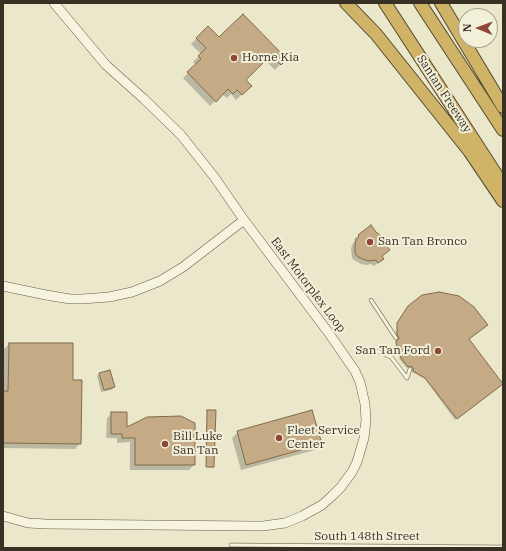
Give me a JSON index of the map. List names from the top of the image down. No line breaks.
{"streets":{"highway":["Santan Freeway"],"street":["East Motorplex Loop"],"lane":["South 148th Street"]},"places":["Horne Kia","San Tan Bronco","San Tan Ford","Fleet Service Center","Bill Luke San Tan"],"north":"left"}
